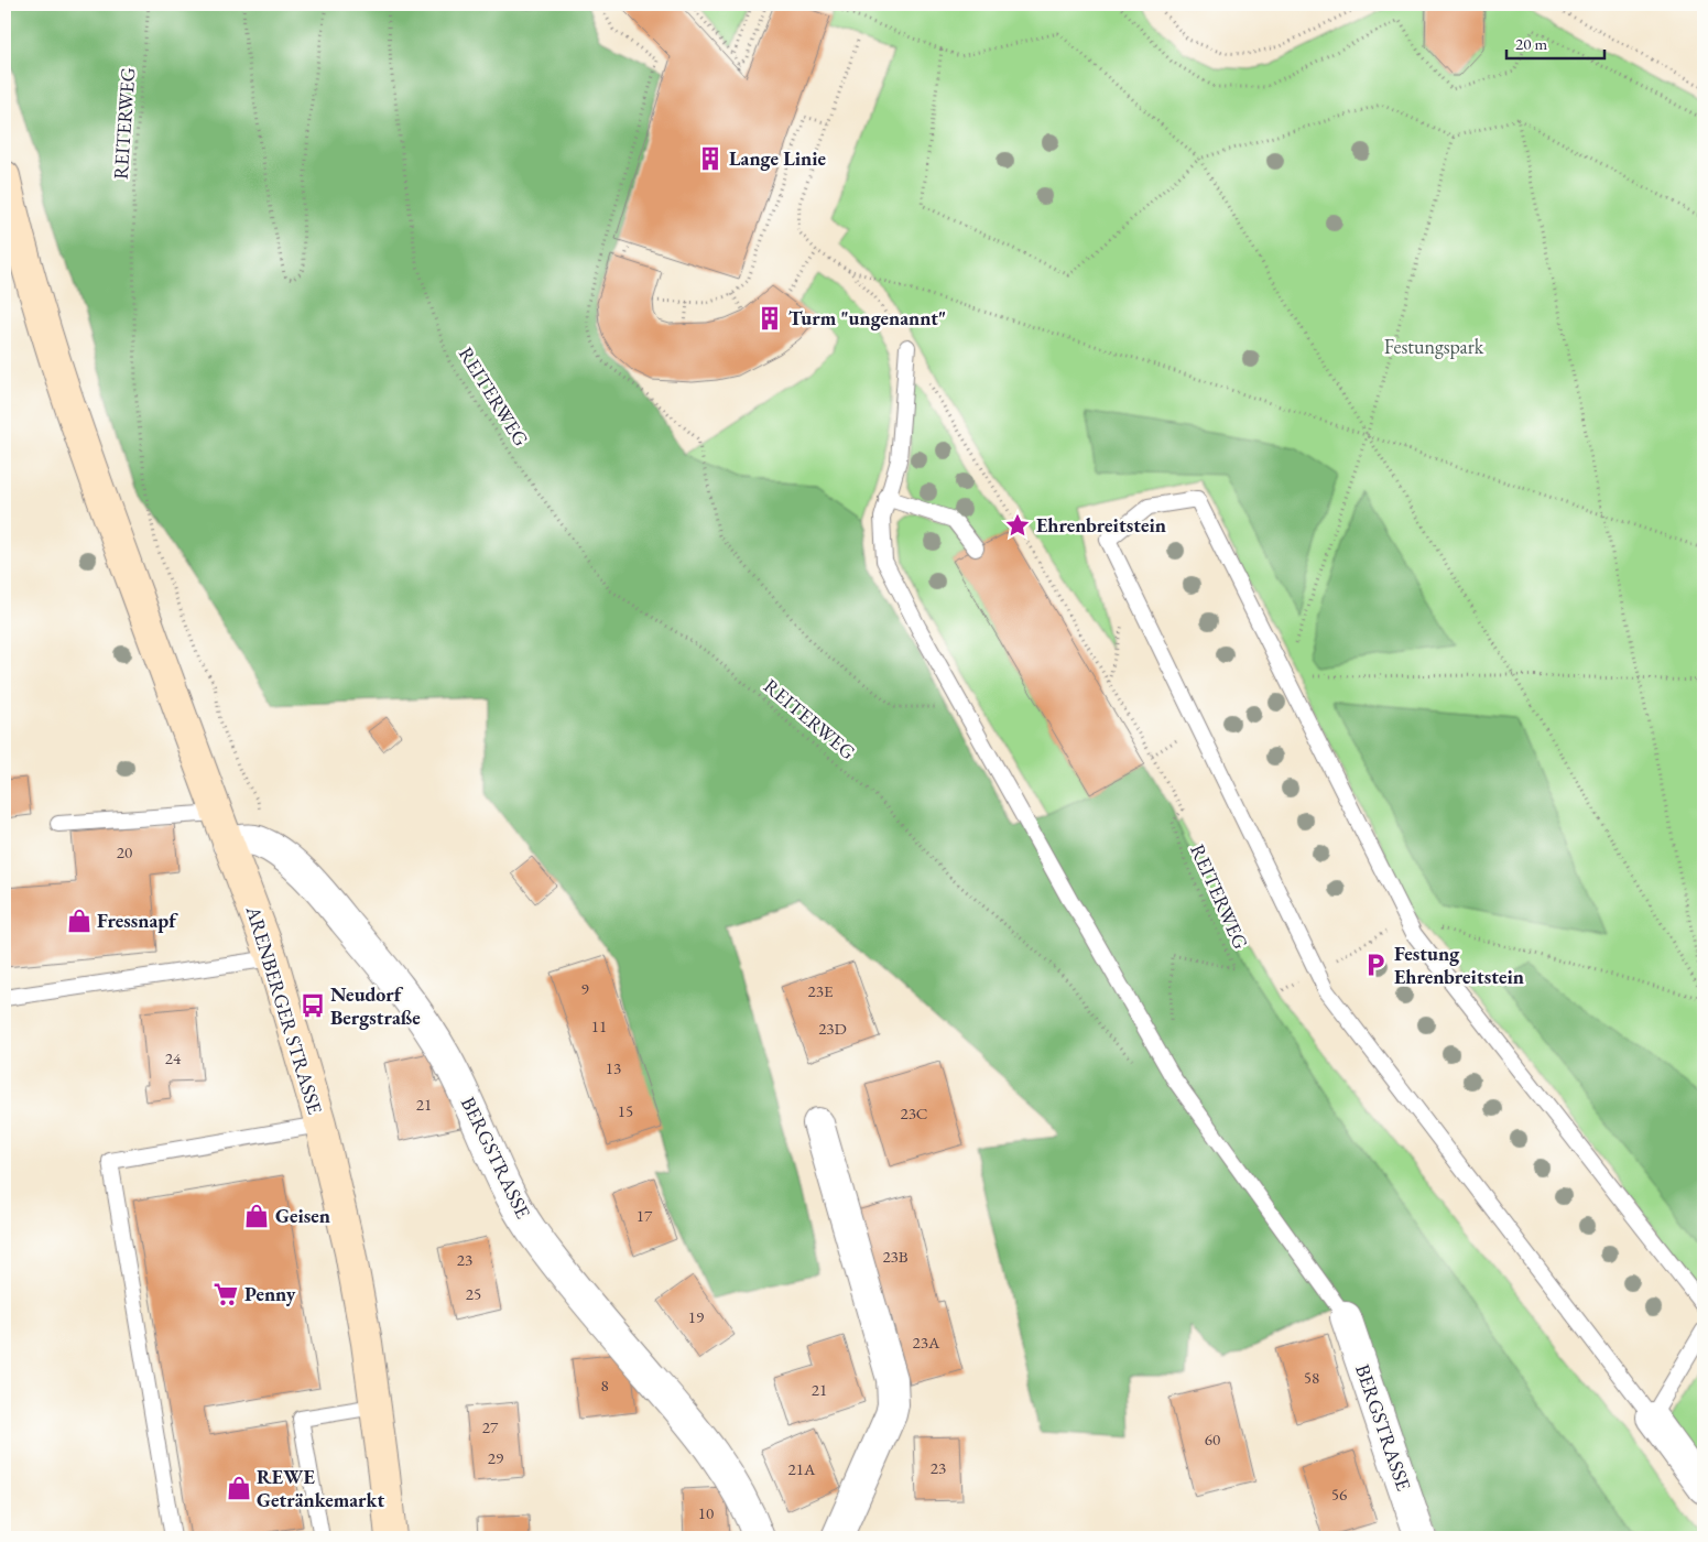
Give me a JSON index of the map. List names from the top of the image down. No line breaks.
{"streets":{"main road":["ARENBERGER STRASSE"],"street":["BERGSTRASSE"],"path":["REITERWEG"]},"crossings":[["REITERWEG","BERGSTRASSE"],["ARENBERGER STRASSE","BERGSTRASSE"]],"parks":["Festungspark"],"places":{"building":["Lange Linie","Turm \"ungenannt\""],"place":["Ehrenbreitstein"],"shop":["Fressnapf","Geisen","REWE Getränkemarkt"],"parking":["Festung Ehrenbreitstein"],"bus stop":["Neudorf Bergstraße"],"supermarket":["Penny"]},"house_numbers":["20","9","23E","11","23D","24","13","21","15","23C","17","23B","23","25","19","23A","58","8","21","27","60","29","23","21A","56","10"],"scale_bar":"20 m"}
